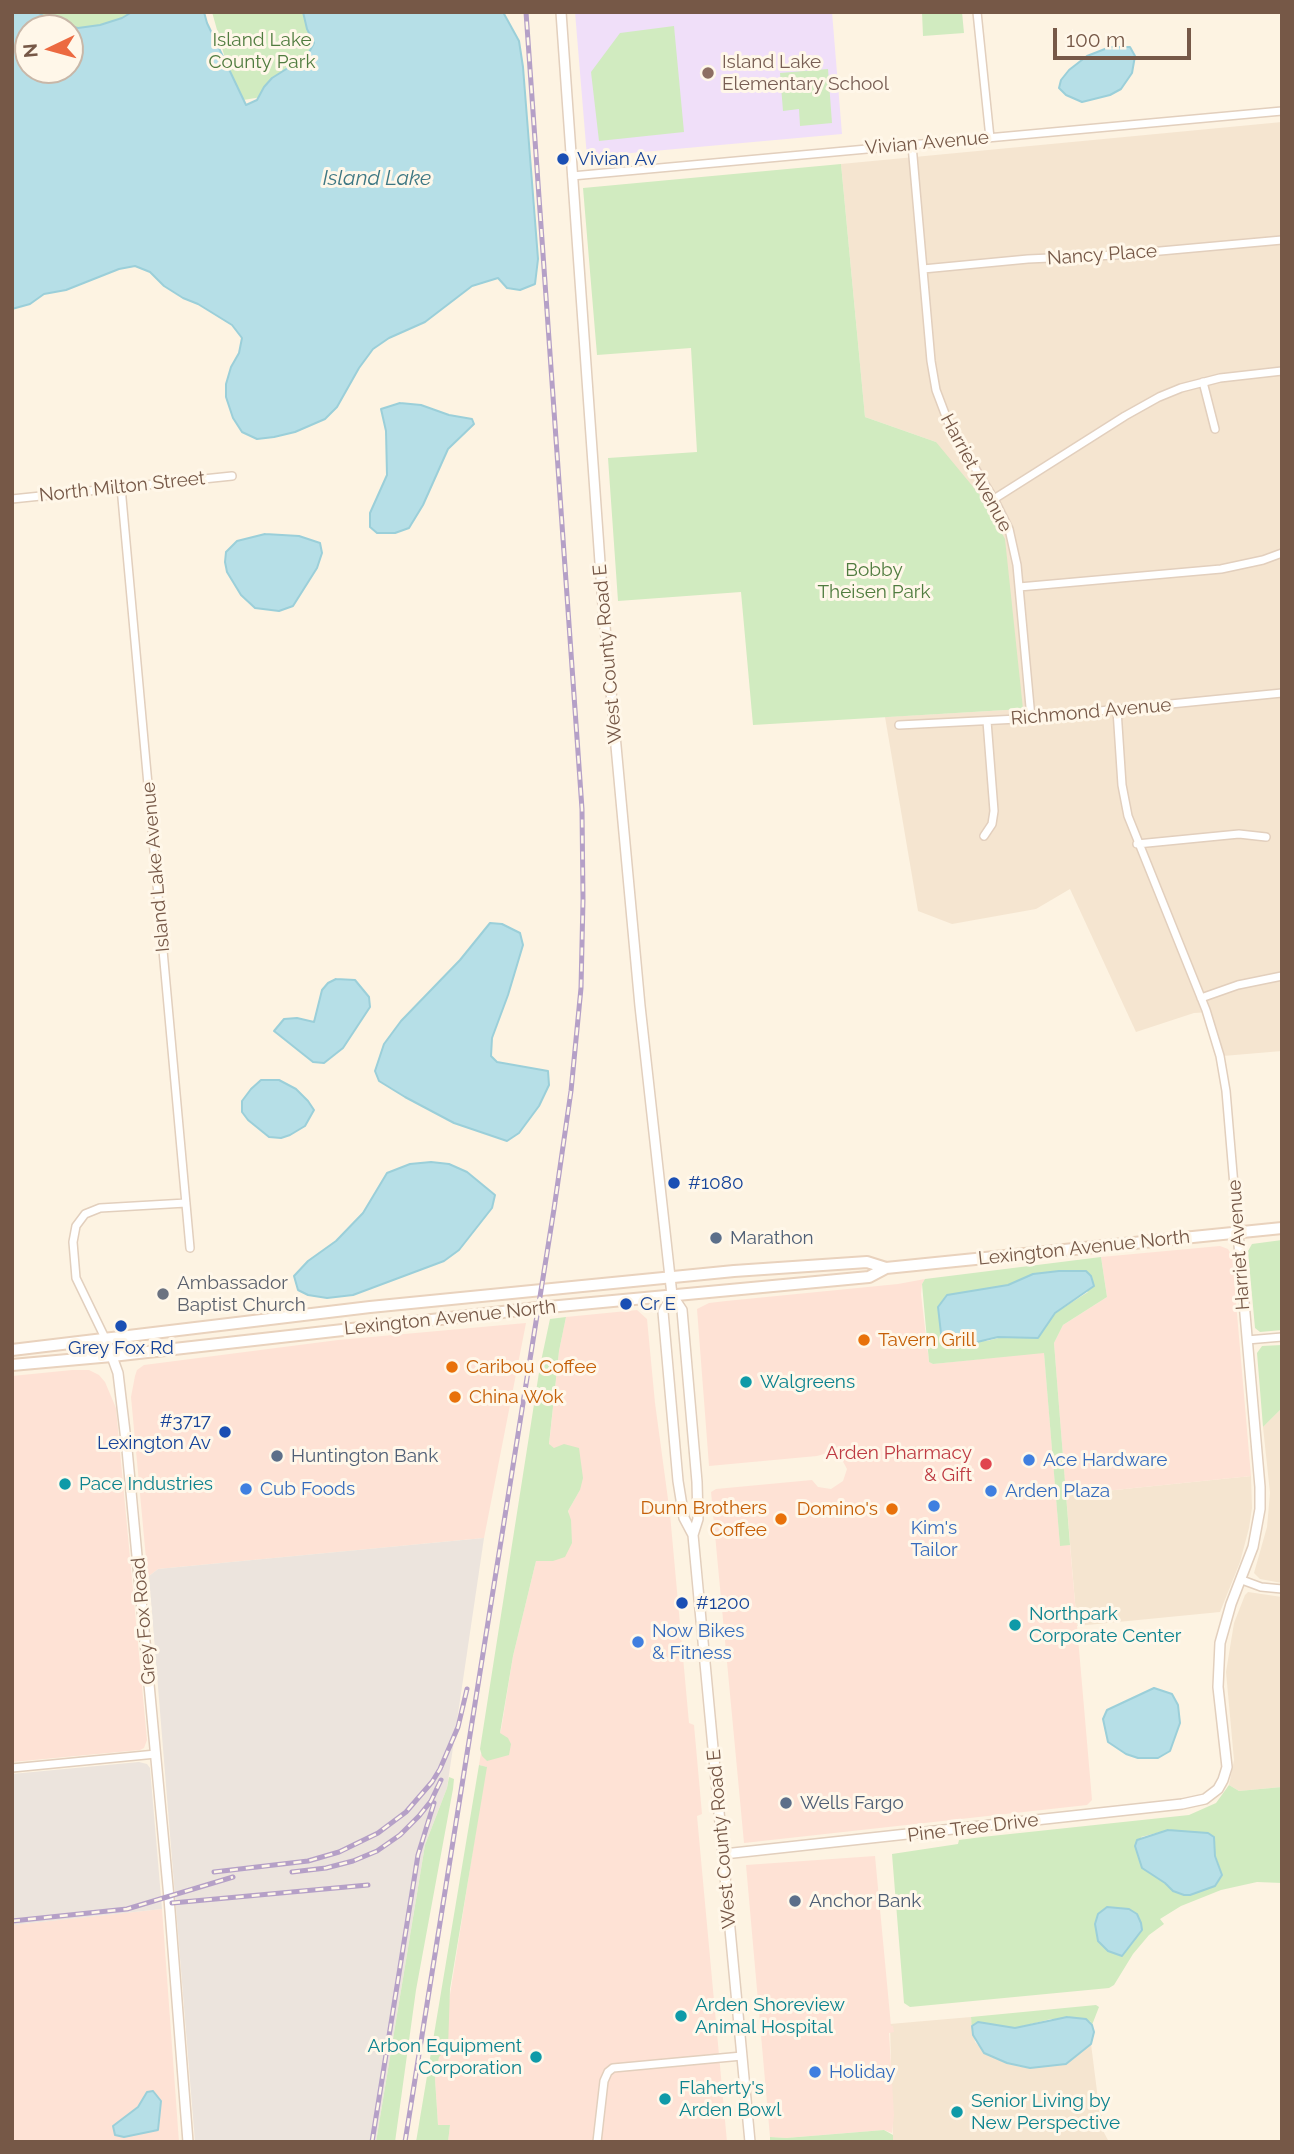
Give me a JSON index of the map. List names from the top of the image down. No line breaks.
{"streets":{"main road":["Lexington Avenue North"],"street":["Vivian Avenue","Nancy Place","Harriet Avenue","North Milton Street","West County Road E","Richmond Avenue","Island Lake Avenue","Grey Fox Road","Pine Tree Drive"]},"crossings":[["Vivian Avenue","Harriet Avenue"],["Vivian Avenue","West County Road E"],["Nancy Place","Harriet Avenue"],["Harriet Avenue","Richmond Avenue"],["Harriet Avenue","Lexington Avenue North"],["Harriet Avenue","Pine Tree Drive"],["North Milton Street","Island Lake Avenue"],["West County Road E","Lexington Avenue North"],["West County Road E","Pine Tree Drive"],["Island Lake Avenue","Grey Fox Road"],["Lexington Avenue North","Grey Fox Road"]],"water":["Island Lake"],"parks":["Island Lake County Park","Bobby Theisen Park"],"places":["Island Lake Elementary School","Vivian Av","#1080","Marathon","Ambassador Baptist Church","Cr E","Grey Fox Rd","Tavern Grill","Caribou Coffee","Walgreens","China Wok","#3717 Lexington Av","Huntington Bank","Ace Hardware","Arden Pharmacy & Gift","Pace Industries","Cub Foods","Arden Plaza","Kim's Tailor","Domino's","Dunn Brothers Coffee","#1200","Northpark Corporate Center","Now Bikes & Fitness","Wells Fargo","Anchor Bank","Arden Shoreview Animal Hospital","Arbon Equipment Corporation","Holiday","Flaherty's Arden Bowl","Senior Living by New Perspective"],"scale_bar":"100 m","north":"left"}
